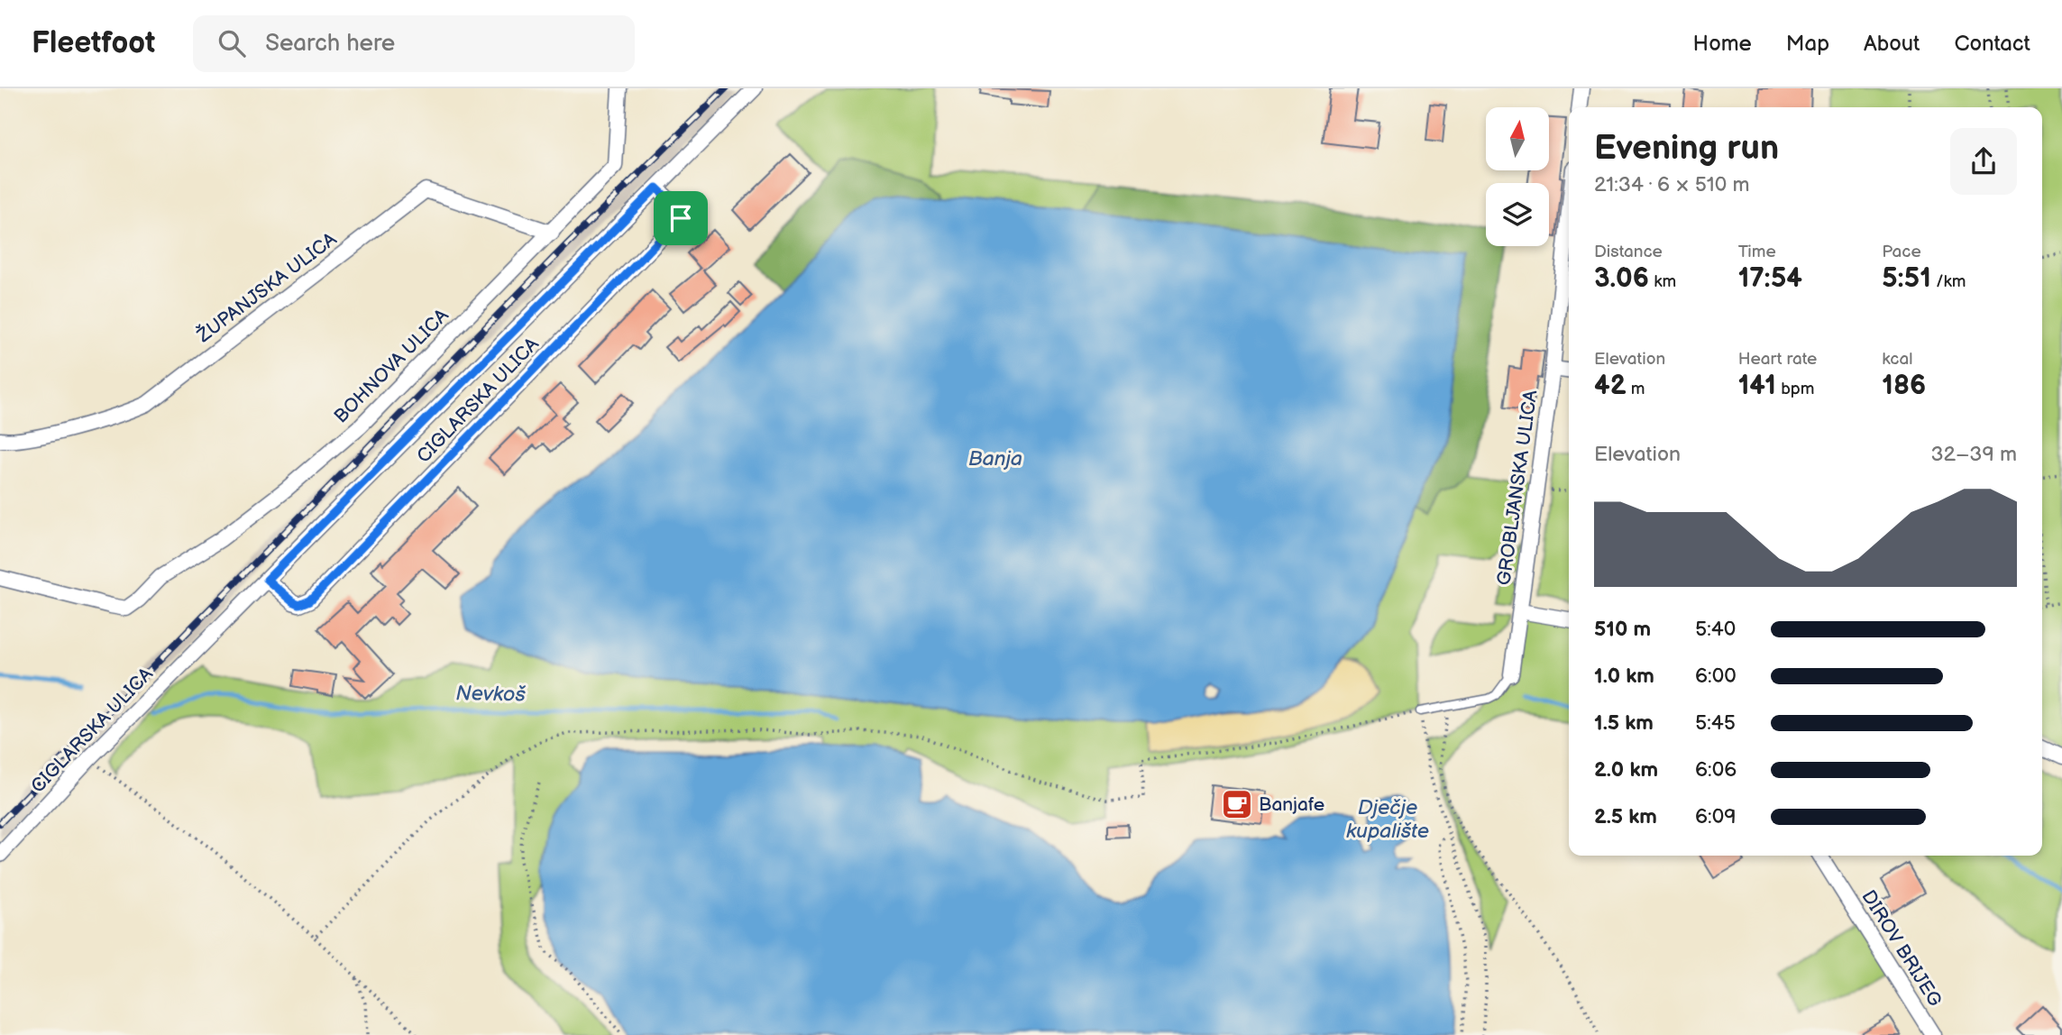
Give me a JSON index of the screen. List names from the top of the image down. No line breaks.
{"streets":{"street":["ŽUPANJSKA ULICA","BOHNOVA ULICA","CIGLARSKA ULICA","GROBLJANSKA ULICA","DIROV BRIJEG"]},"crossings":[["ŽUPANJSKA ULICA","BOHNOVA ULICA"]],"water":["Banja","Nevkoš","Dječje kupalište"],"places":{"cafe":["Banjafe"]},"north":"top","page":{"header":"Fleetfoot","search":"Search here","nav":["Home","Map","About","Contact"],"heading":["Evening run","21:34 · 6 × 510 m"],"stats":[["Distance","3.06 km"],["Time","17:54"],["Pace","5:51 /km"],["Elevation","42 m"],["Heart rate","141 bpm"],["kcal","186"]],"chart":["Elevation","32–39 m"],"list":[{"name":"510 m","note":"5:40"},{"name":"1.0 km","note":"6:00"},{"name":"1.5 km","note":"5:45"},{"name":"2.0 km","note":"6:06"},{"name":"2.5 km","note":"6:09"}]}}
